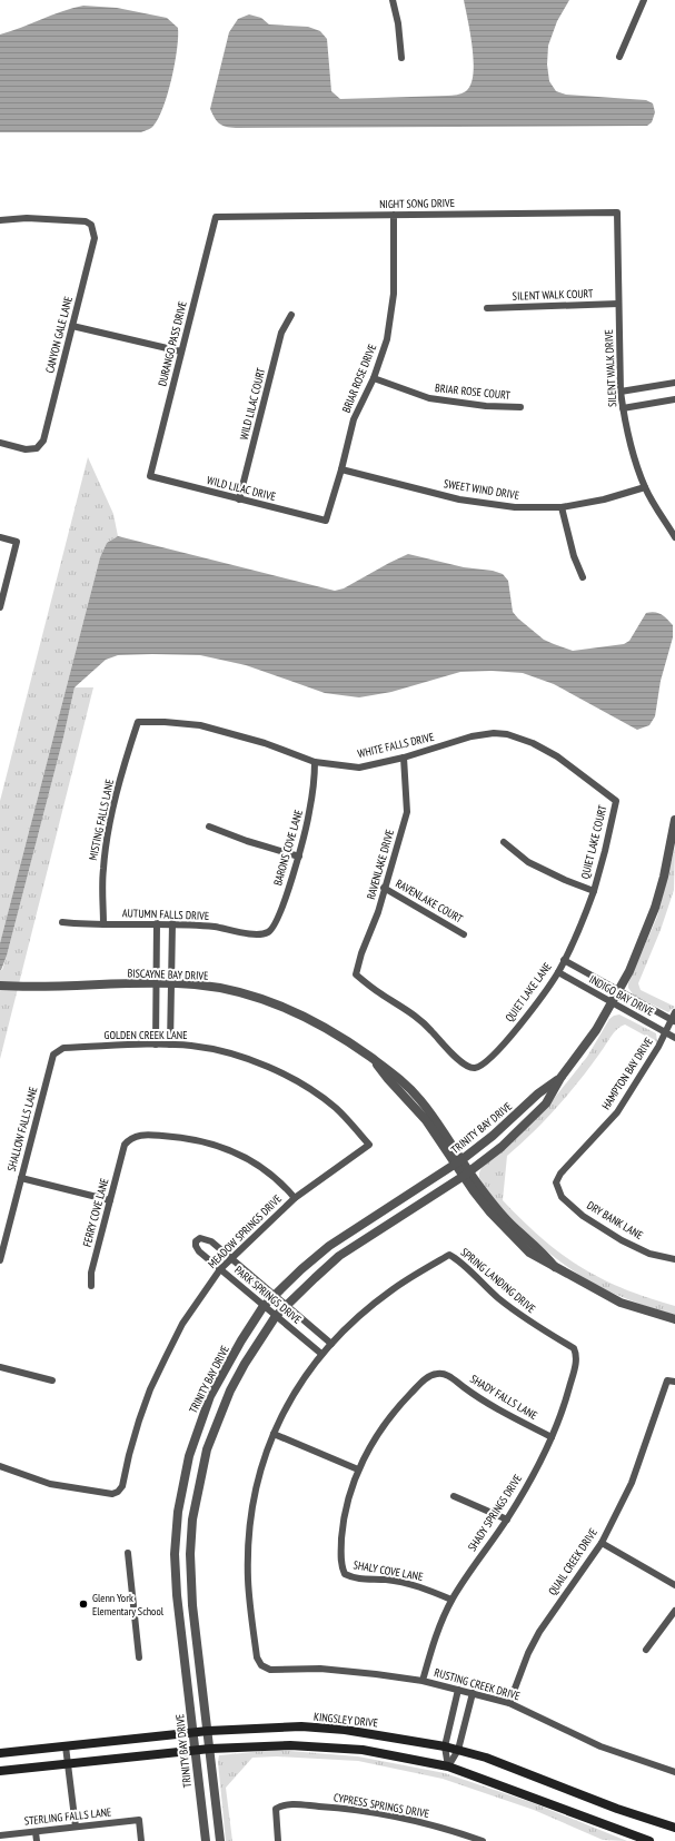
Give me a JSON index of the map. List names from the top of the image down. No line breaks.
{"streets":{"main road":["KINGSLEY DRIVE"],"street":["NIGHT SONG DRIVE","SILENT WALK COURT","CANYON GALE LANE","DURANGO PASS DRIVE","SILENT WALK DRIVE","BRIAR ROSE DRIVE","BRIAR ROSE COURT","WILD LILAC COURT","WILD LILAC DRIVE","SWEET WIND DRIVE","WHITE FALLS DRIVE","MISTING FALLS LANE","QUIET LAKE COURT","BARONS COVE LANE","RAVENLAKE DRIVE","RAVENLAKE COURT","AUTUMN FALLS DRIVE","BISCAYNE BAY DRIVE","QUIET LAKE LANE","INDIGO BAY DRIVE","GOLDEN CREEK LANE","HAMPTON BAY DRIVE","TRINITY BAY DRIVE","SHALLOW FALLS LANE","FERRY COVE LANE","DRY BANK LANE","MEADOW SPRINGS DRIVE","SPRING LANDING DRIVE","PARK SPRINGS DRIVE","SHADY FALLS LANE","SHADY SPRINGS DRIVE","QUAIL CREEK DRIVE","SHALY COVE LANE","RUSTING CREEK DRIVE","CYPRESS SPRINGS DRIVE","STERLING FALLS LANE"]},"crossings":[["NIGHT SONG DRIVE","DURANGO PASS DRIVE"],["NIGHT SONG DRIVE","SILENT WALK DRIVE"],["NIGHT SONG DRIVE","BRIAR ROSE DRIVE"],["SILENT WALK COURT","SILENT WALK DRIVE"],["DURANGO PASS DRIVE","WILD LILAC DRIVE"],["SILENT WALK DRIVE","SWEET WIND DRIVE"],["BRIAR ROSE DRIVE","BRIAR ROSE COURT"],["BRIAR ROSE DRIVE","WILD LILAC DRIVE"],["BRIAR ROSE DRIVE","SWEET WIND DRIVE"],["WILD LILAC COURT","WILD LILAC DRIVE"],["WHITE FALLS DRIVE","MISTING FALLS LANE"],["WHITE FALLS DRIVE","QUIET LAKE COURT"],["WHITE FALLS DRIVE","BARONS COVE LANE"],["WHITE FALLS DRIVE","RAVENLAKE DRIVE"],["MISTING FALLS LANE","AUTUMN FALLS DRIVE"],["QUIET LAKE COURT","QUIET LAKE LANE"],["BARONS COVE LANE","AUTUMN FALLS DRIVE"],["RAVENLAKE DRIVE","RAVENLAKE COURT"],["RAVENLAKE DRIVE","QUIET LAKE LANE"],["BISCAYNE BAY DRIVE","TRINITY BAY DRIVE"],["QUIET LAKE LANE","INDIGO BAY DRIVE"],["INDIGO BAY DRIVE","HAMPTON BAY DRIVE"],["INDIGO BAY DRIVE","TRINITY BAY DRIVE"],["GOLDEN CREEK LANE","SHALLOW FALLS LANE"],["GOLDEN CREEK LANE","MEADOW SPRINGS DRIVE"],["HAMPTON BAY DRIVE","DRY BANK LANE"],["TRINITY BAY DRIVE","PARK SPRINGS DRIVE"],["TRINITY BAY DRIVE","KINGSLEY DRIVE"],["FERRY COVE LANE","MEADOW SPRINGS DRIVE"],["MEADOW SPRINGS DRIVE","PARK SPRINGS DRIVE"],["SPRING LANDING DRIVE","PARK SPRINGS DRIVE"],["SPRING LANDING DRIVE","SHADY SPRINGS DRIVE"],["SHADY FALLS LANE","SHADY SPRINGS DRIVE"],["SHADY FALLS LANE","SHALY COVE LANE"],["SHADY SPRINGS DRIVE","SHALY COVE LANE"],["SHADY SPRINGS DRIVE","RUSTING CREEK DRIVE"],["QUAIL CREEK DRIVE","RUSTING CREEK DRIVE"]],"places":["Glenn York Elementary School"]}
